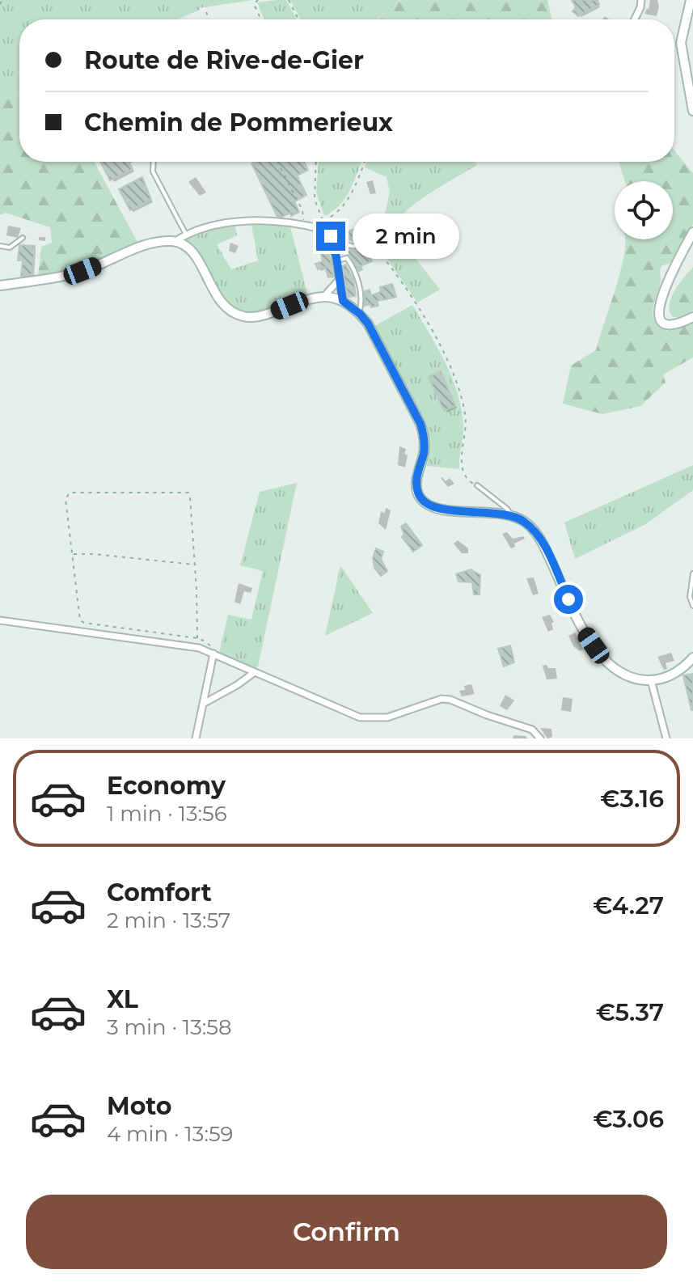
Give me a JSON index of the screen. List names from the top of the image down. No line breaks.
{"page":{"banner":["Route de Rive-de-Gier","Chemin de Pommerieux"],"bubble":"2 min","list":[{"name":"Economy","note":"1 min · 13:56","value":"€3.16"},{"name":"Comfort","note":"2 min · 13:57","value":"€4.27"},{"name":"XL","note":"3 min · 13:58","value":"€5.37"},{"name":"Moto","note":"4 min · 13:59","value":"€3.06"}],"buttons":"Confirm"}}
